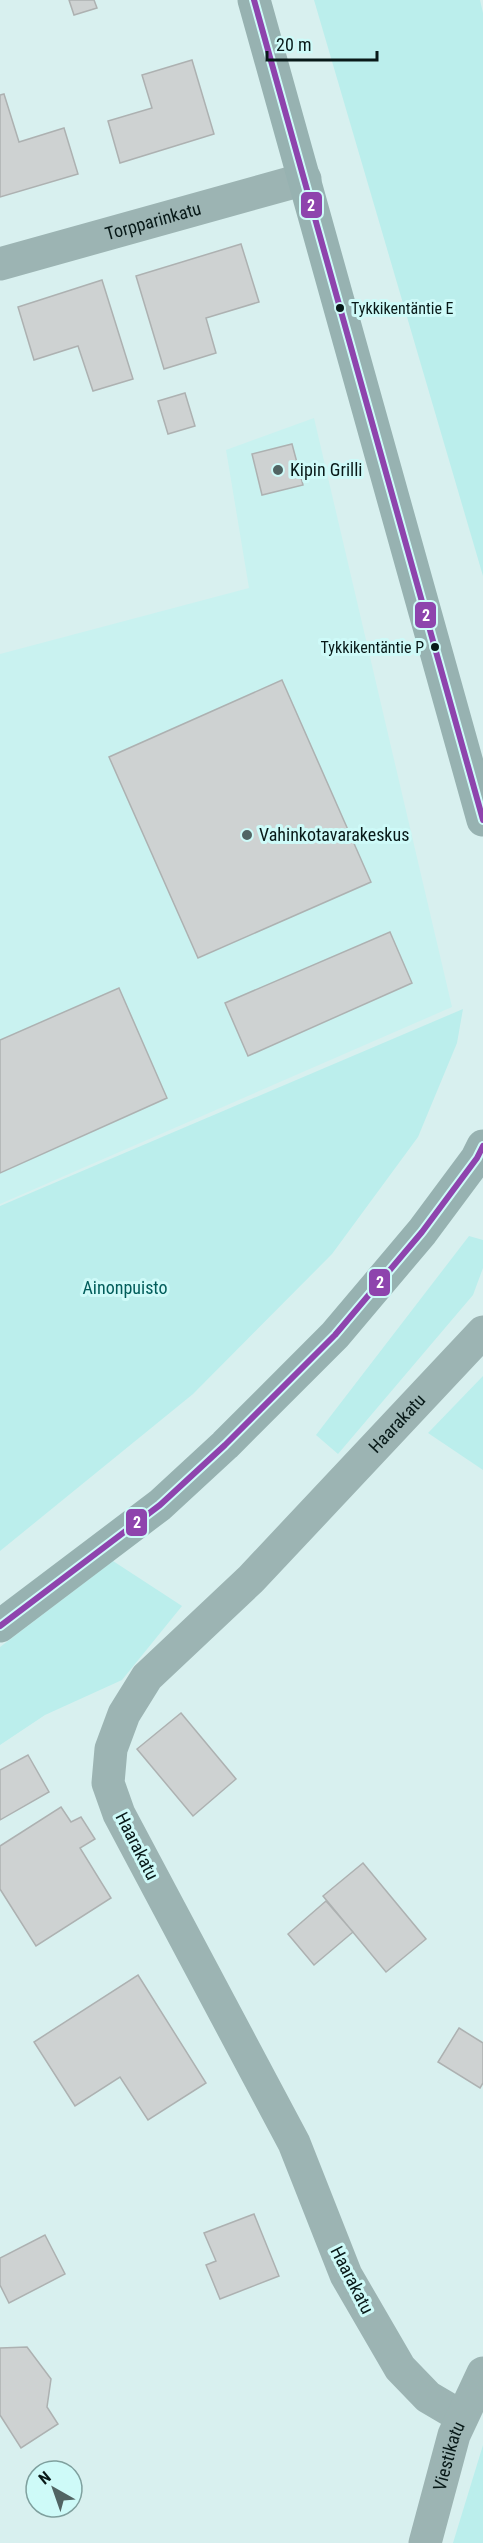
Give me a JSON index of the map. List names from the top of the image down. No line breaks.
{"streets":{"street":["Torpparinkatu","Haarakatu","Viestikatu"]},"crossings":[["Haarakatu","Viestikatu"]],"parks":["Ainonpuisto"],"places":["Tykkikentäntie E","Kipin Grilli","Tykkikentäntie P","Vahinkotavarakeskus"],"lines":["transit line 2"],"scale_bar":"20 m","north":"top left"}
